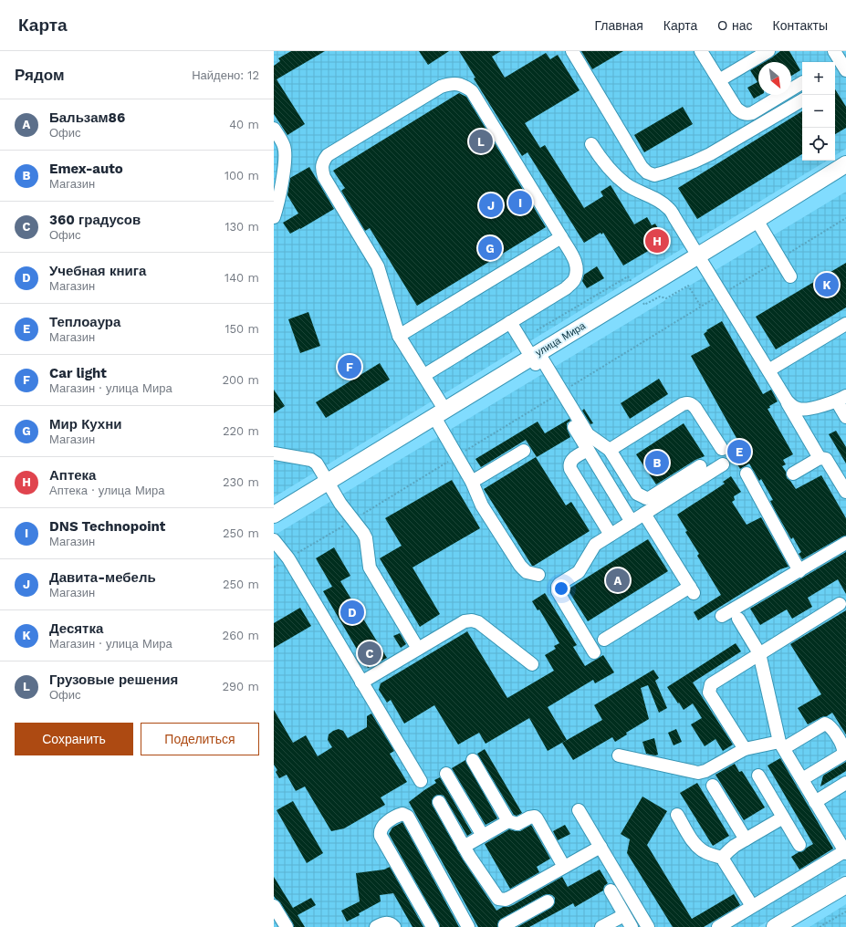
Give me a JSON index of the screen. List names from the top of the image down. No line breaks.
{"streets":{"main road":["улица Мира"]},"north":"bottom right","page":{"header":"Карта","nav":["Главная","Карта","О нас","Контакты"],"heading":["Рядом","Найдено: 12"],"map_buttons":["+","−"],"list":[{"mark":"A","name":"Бальзам86","note":"Офис","value":"40 m"},{"mark":"B","name":"Emex-auto","note":"Магазин","value":"100 m"},{"mark":"C","name":"360 градусов","note":"Офис","value":"130 m"},{"mark":"D","name":"Учебная книга","note":"Магазин","value":"140 m"},{"mark":"E","name":"Теплоаура","note":"Магазин","value":"150 m"},{"mark":"F","name":"Car light","note":"Магазин · улица Мира","value":"200 m"},{"mark":"G","name":"Мир Кухни","note":"Магазин","value":"220 m"},{"mark":"H","name":"Аптека","note":"Аптека · улица Мира","value":"230 m"},{"mark":"I","name":"DNS Technopoint","note":"Магазин","value":"250 m"},{"mark":"J","name":"Давита-мебель","note":"Магазин","value":"250 m"},{"mark":"K","name":"Десятка","note":"Магазин · улица Мира","value":"260 m"},{"mark":"L","name":"Грузовые решения","note":"Офис","value":"290 m"}],"pins":["L","I","J","H","G","K","F","E","B","A","D","C"],"buttons":["Сохранить","Поделиться"]}}
